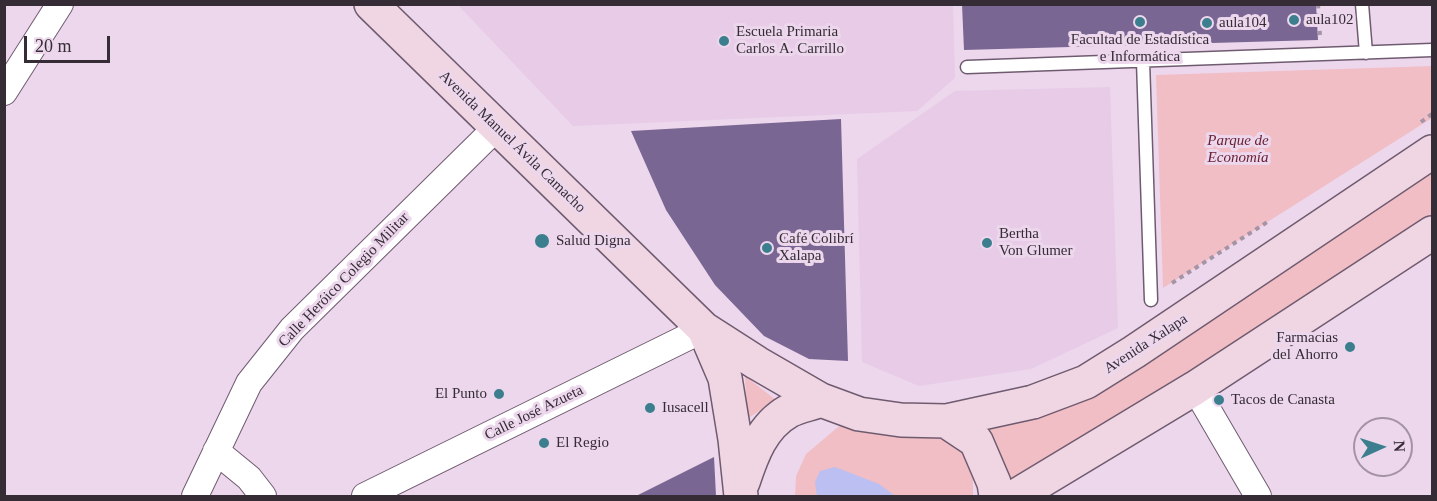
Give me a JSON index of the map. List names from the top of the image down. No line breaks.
{"streets":{"main road":["Avenida Manuel Ávila Camacho","Avenida Xalapa"],"street":["Calle Heróico Colegio Militar","Calle José Azueta"]},"crossings":[["Avenida Manuel Ávila Camacho","Calle Heróico Colegio Militar"],["Avenida Manuel Ávila Camacho","Avenida Xalapa"],["Avenida Manuel Ávila Camacho","Calle José Azueta"]],"parks":["Parque de Economía"],"places":["aula102","Facultad de Estadística e Informática","aula104","Escuela Primaria Carlos A. Carrillo","Salud Digna","Bertha Von Glumer","Café Colibrí Xalapa","Farmacias del Ahorro","El Punto","Tacos de Canasta","Iusacell","El Regio"],"scale_bar":"20 m","north":"right"}
